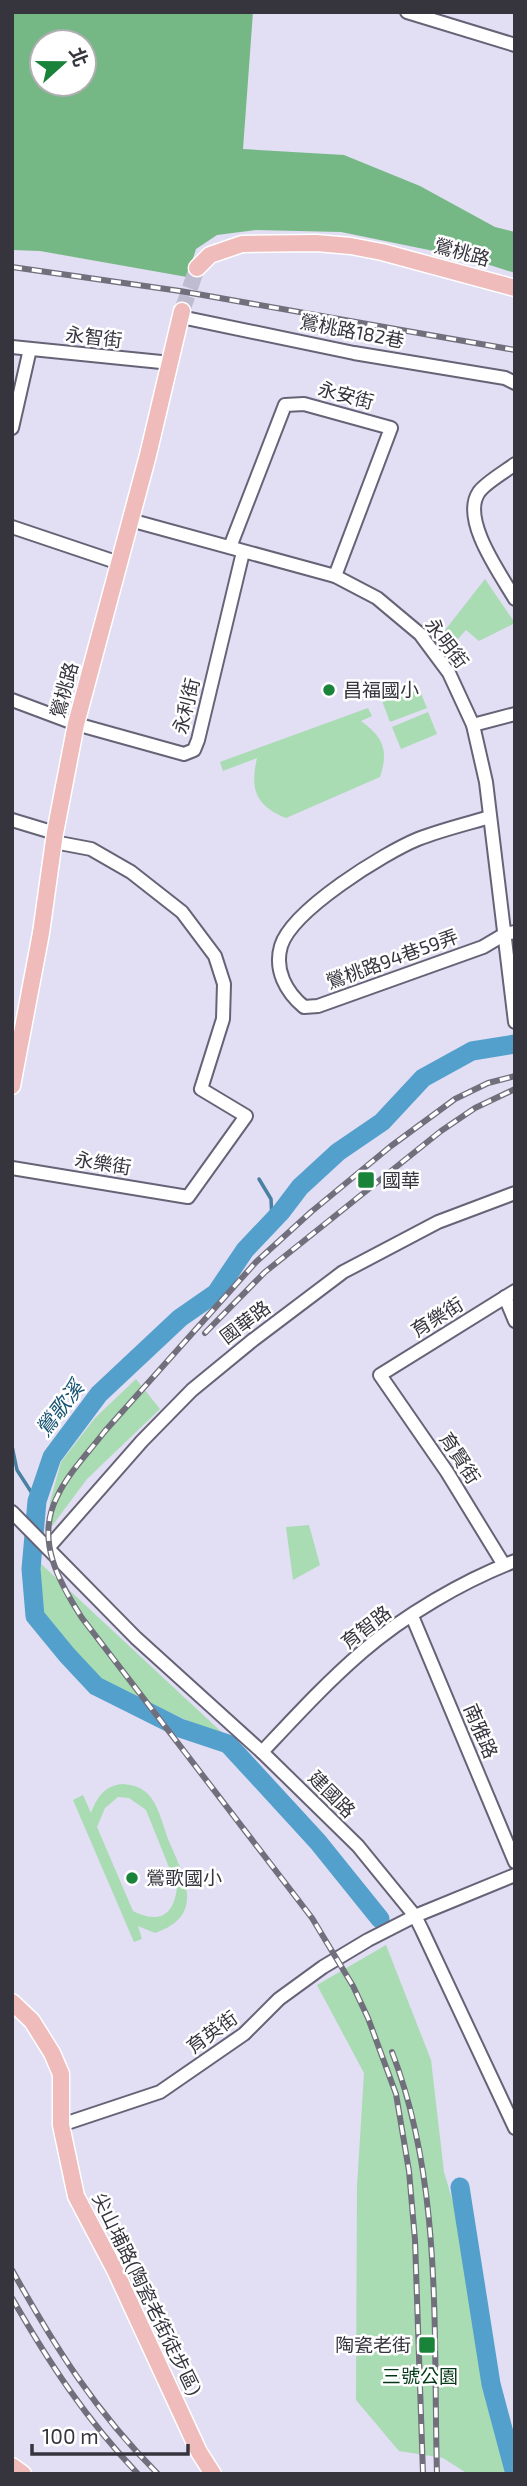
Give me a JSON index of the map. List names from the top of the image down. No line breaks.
{"streets":{"main road":["鶯桃路","尖山埔路(陶瓷老街徒步區)"],"street":["鶯桃路182巷","永智街","永安街","永明街","永利街","鶯桃路94巷59弄","永樂街","育樂街","國華路","育賢街","育智路","南雅路","建國路","育英街"]},"crossings":[["鶯桃路","鶯桃路182巷"],["鶯桃路","永智街"],["鶯桃路","永明街"],["鶯桃路","永利街"],["鶯桃路","永樂街"],["永安街","永明街"],["永明街","永利街"],["永明街","鶯桃路94巷59弄"],["育樂街","育賢街"],["國華路","建國路"],["育賢街","育智路"],["育智路","南雅路"],["育智路","建國路"],["建國路","育英街"],["育英街","尖山埔路(陶瓷老街徒步區)"]],"water":["鶯歌溪"],"parks":["三號公園"],"places":{"other":["昌福國小","鶯歌國小"],"transit":["國華","陶瓷老街"]},"scale_bar":"100 m","north":"right"}
